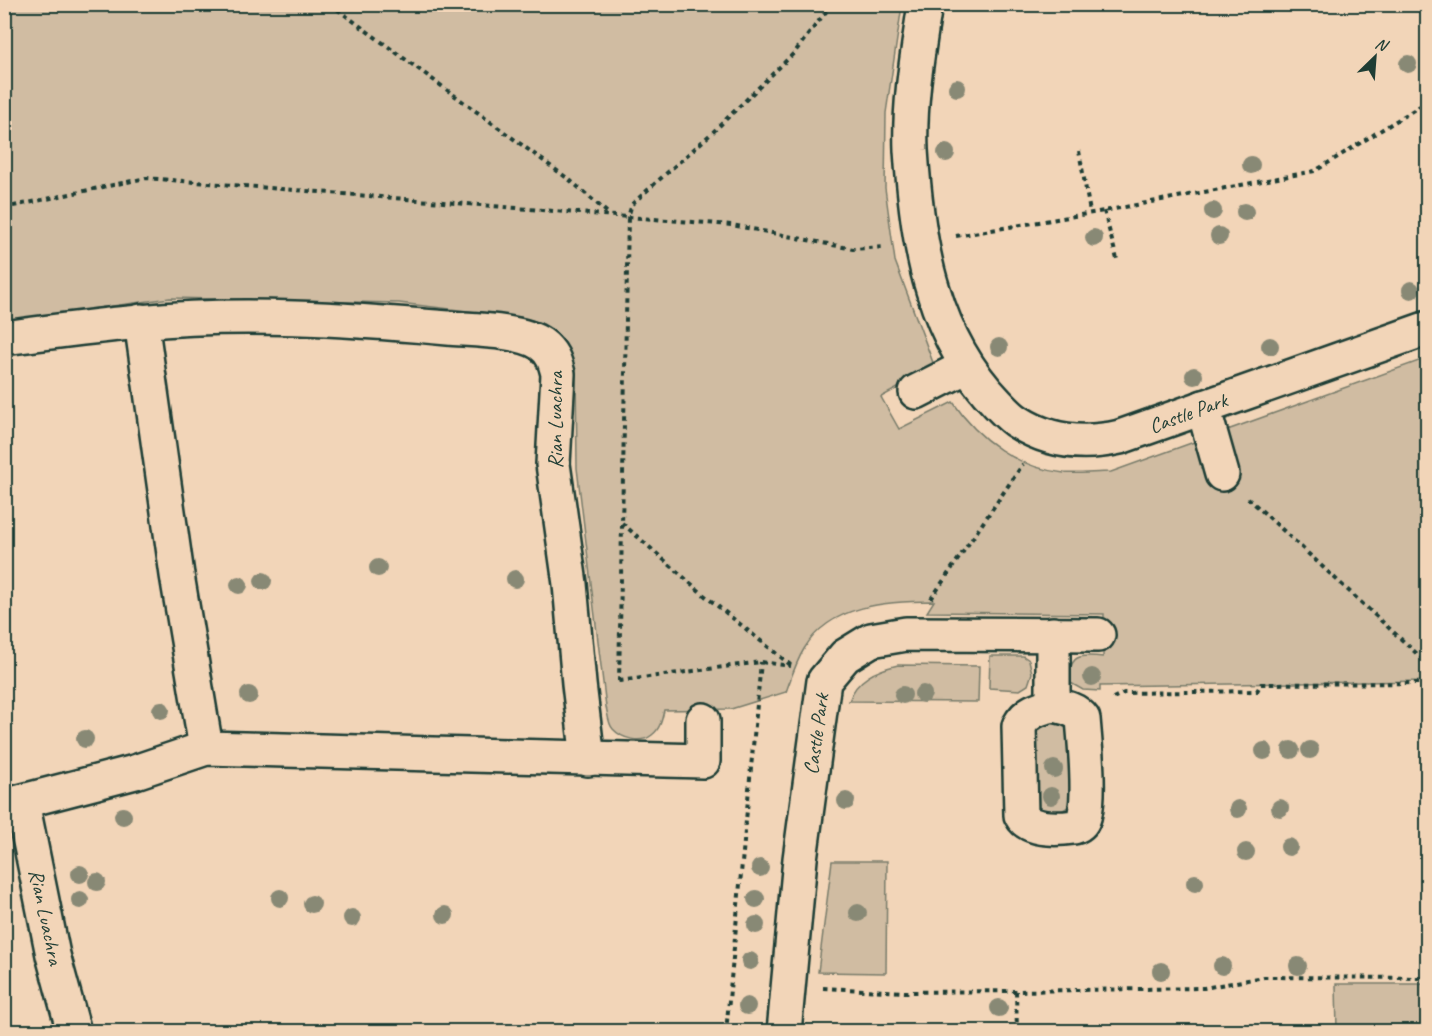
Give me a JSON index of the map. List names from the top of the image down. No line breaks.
{"streets":{"street":["Castle Park","Rian Luachra"]},"north":"top right"}
